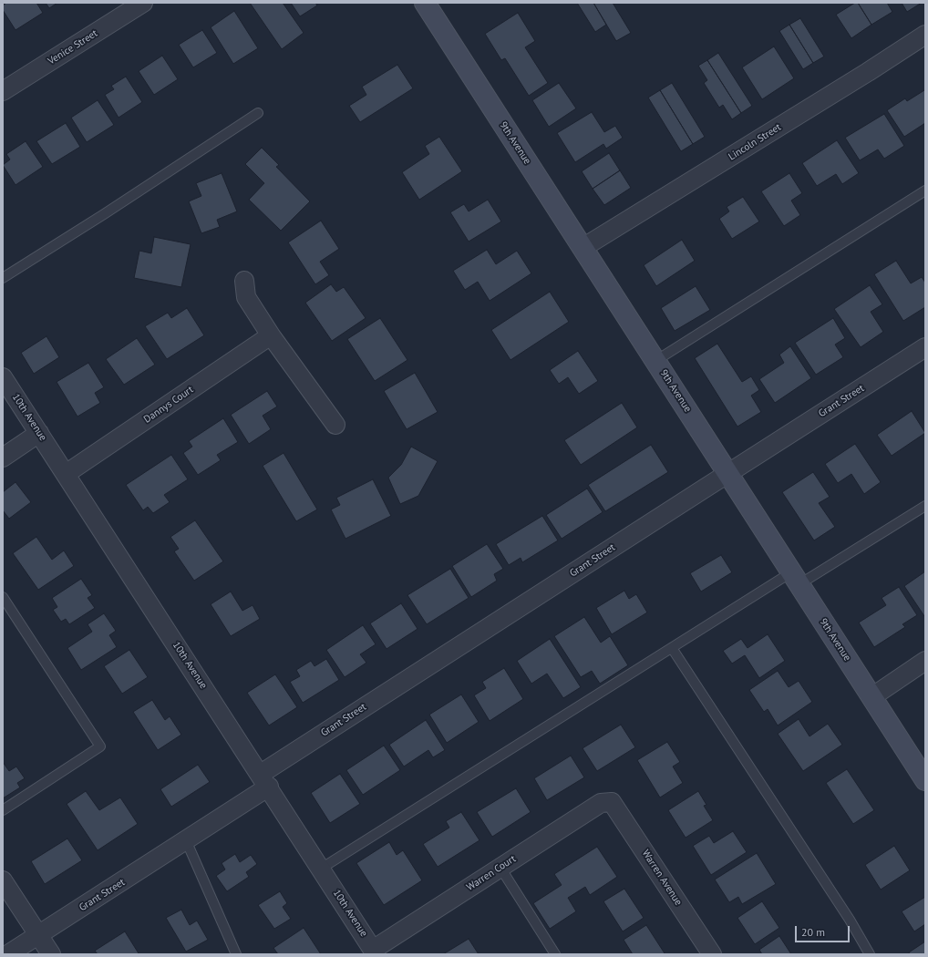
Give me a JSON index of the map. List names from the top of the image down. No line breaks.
{"streets":{"main road":["9th Avenue"],"street":["Venice Street","Lincoln Street","Grant Street","Dannys Court","10th Avenue","Warren Court","Warren Avenue"]},"crossings":[["Lincoln Street","9th Avenue"],["9th Avenue","Grant Street"],["Grant Street","10th Avenue"],["Dannys Court","10th Avenue"],["10th Avenue","Warren Court"],["Warren Court","Warren Avenue"]],"scale_bar":"20 m"}
